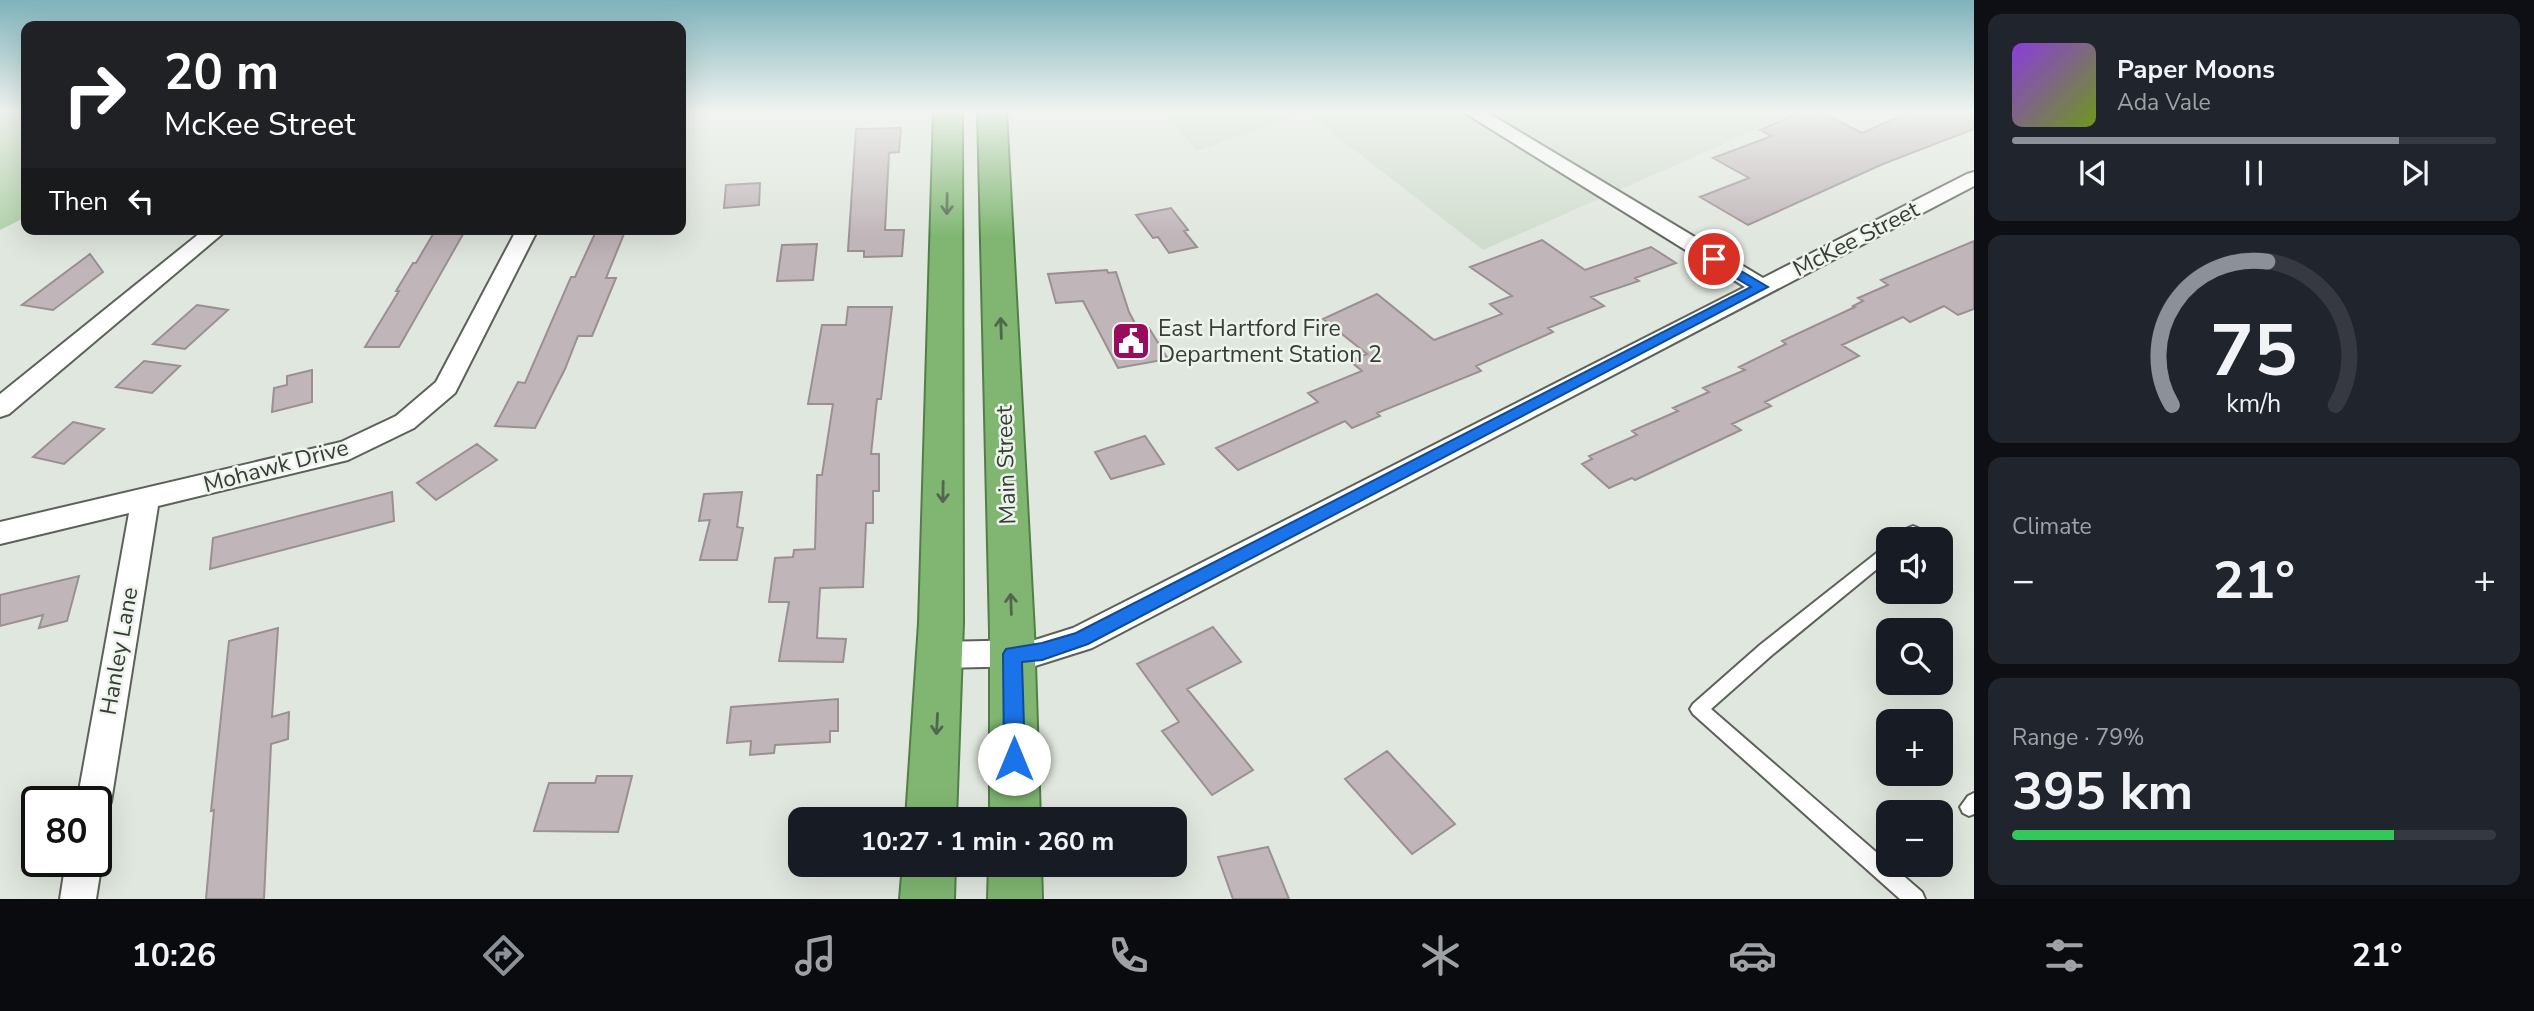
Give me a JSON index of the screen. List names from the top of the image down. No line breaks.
{"streets":{"highway":["Main Street"],"street":["McKee Street","Mohawk Drive","Hanley Lane"]},"crossings":[["McKee Street","Main Street"],["Mohawk Drive","Hanley Lane"]],"places":{"public building":["East Hartford Fire Department Station 2"]},"page":{"turn":["20 m","McKee Street"],"song":["Paper Moons","Ada Vale"],"then":"Then","tile":["Climate",["Range · 79%","395 km"]],"map_buttons":["+","−"],"heat":["−","21°","+"],"limit":"80","trip":"10:27 · 1 min · 260 m","tabs":["10:26","21°"],"gauge":["75","km/h"]}}
